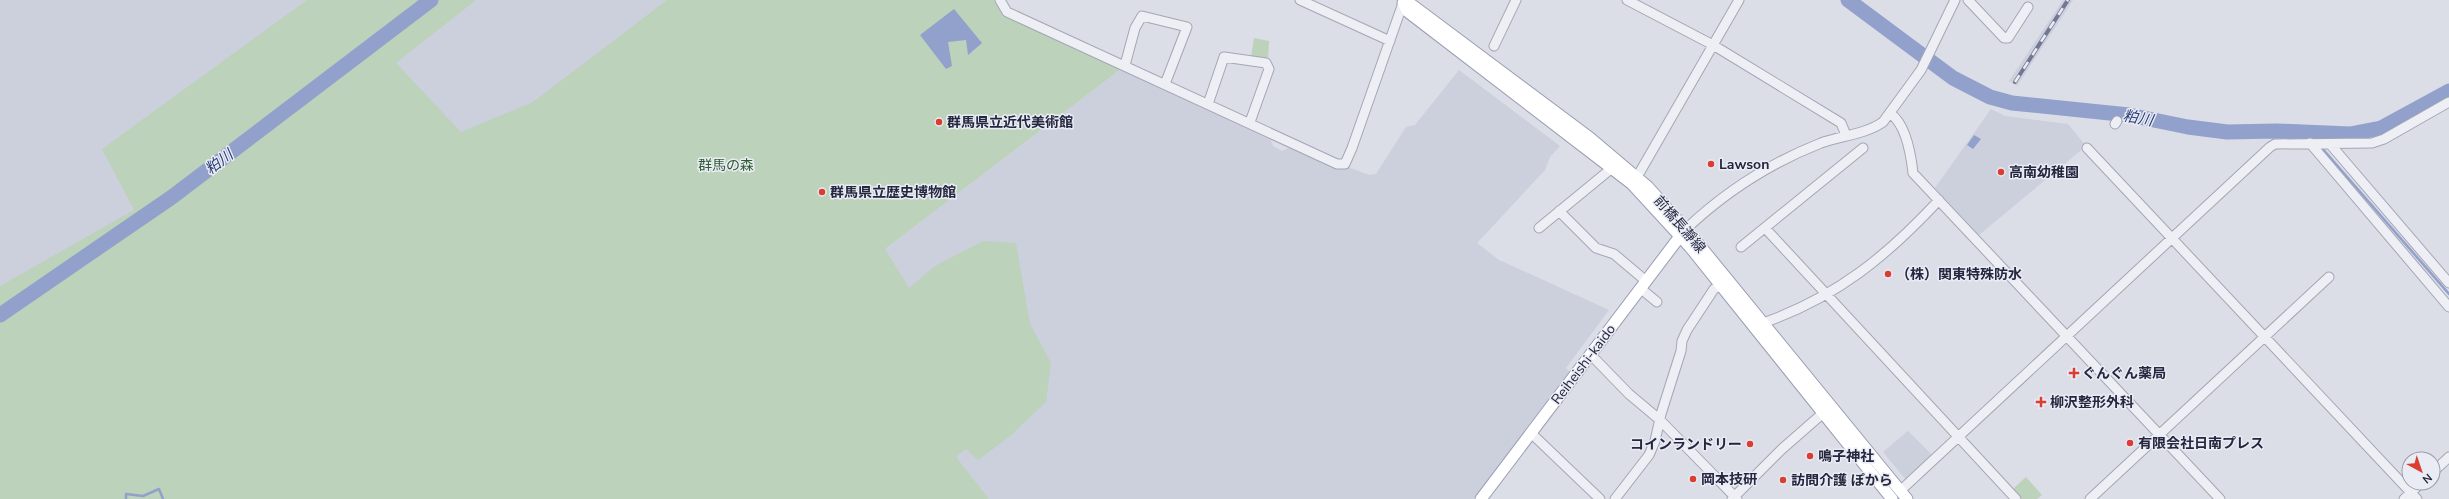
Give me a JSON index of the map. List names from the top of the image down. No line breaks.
{"streets":{"main road":["前橋長瀞線","Reiheishi-kaido"]},"crossings":[["前橋長瀞線","Reiheishi-kaido"]],"water":["粕川"],"parks":["群馬の森"],"places":{"other":["群馬県立近代美術館","Lawson","高南幼稚園","群馬県立歴史博物館","（株）関東特殊防水","有限会社日南プレス","コインランドリー","鳴子神社","岡本技研","訪問介護 ぽから"],"health":["ぐんぐん薬局","柳沢整形外科"]},"north":"bottom right"}
